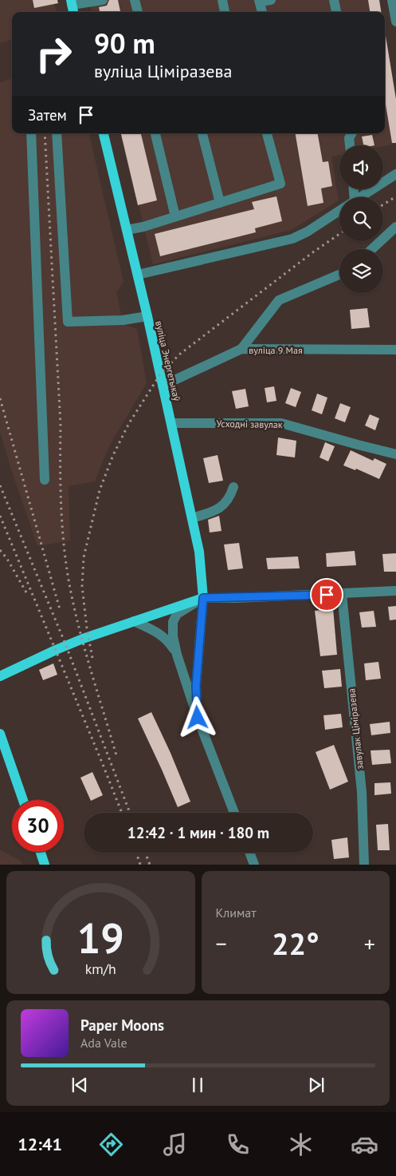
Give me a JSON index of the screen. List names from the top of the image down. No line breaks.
{"streets":{"main road":["вуліца Энергетыкаў"],"street":["вуліца 9 Мая","Усходні завулак","завулак Ціміразева"]},"crossings":[["вуліца 9 Мая","вуліца Энергетыкаў"],["вуліца Энергетыкаў","Усходні завулак"]],"page":{"turn":["90 m","вуліца Ціміразева"],"then":"Затем","limit":"30","trip":"12:42 · 1 мин · 180 m","tile":"Климат","heat":["−","22°","+"],"song":["Paper Moons","Ada Vale"],"tabs":"12:41","gauge":["19","km/h"]}}
